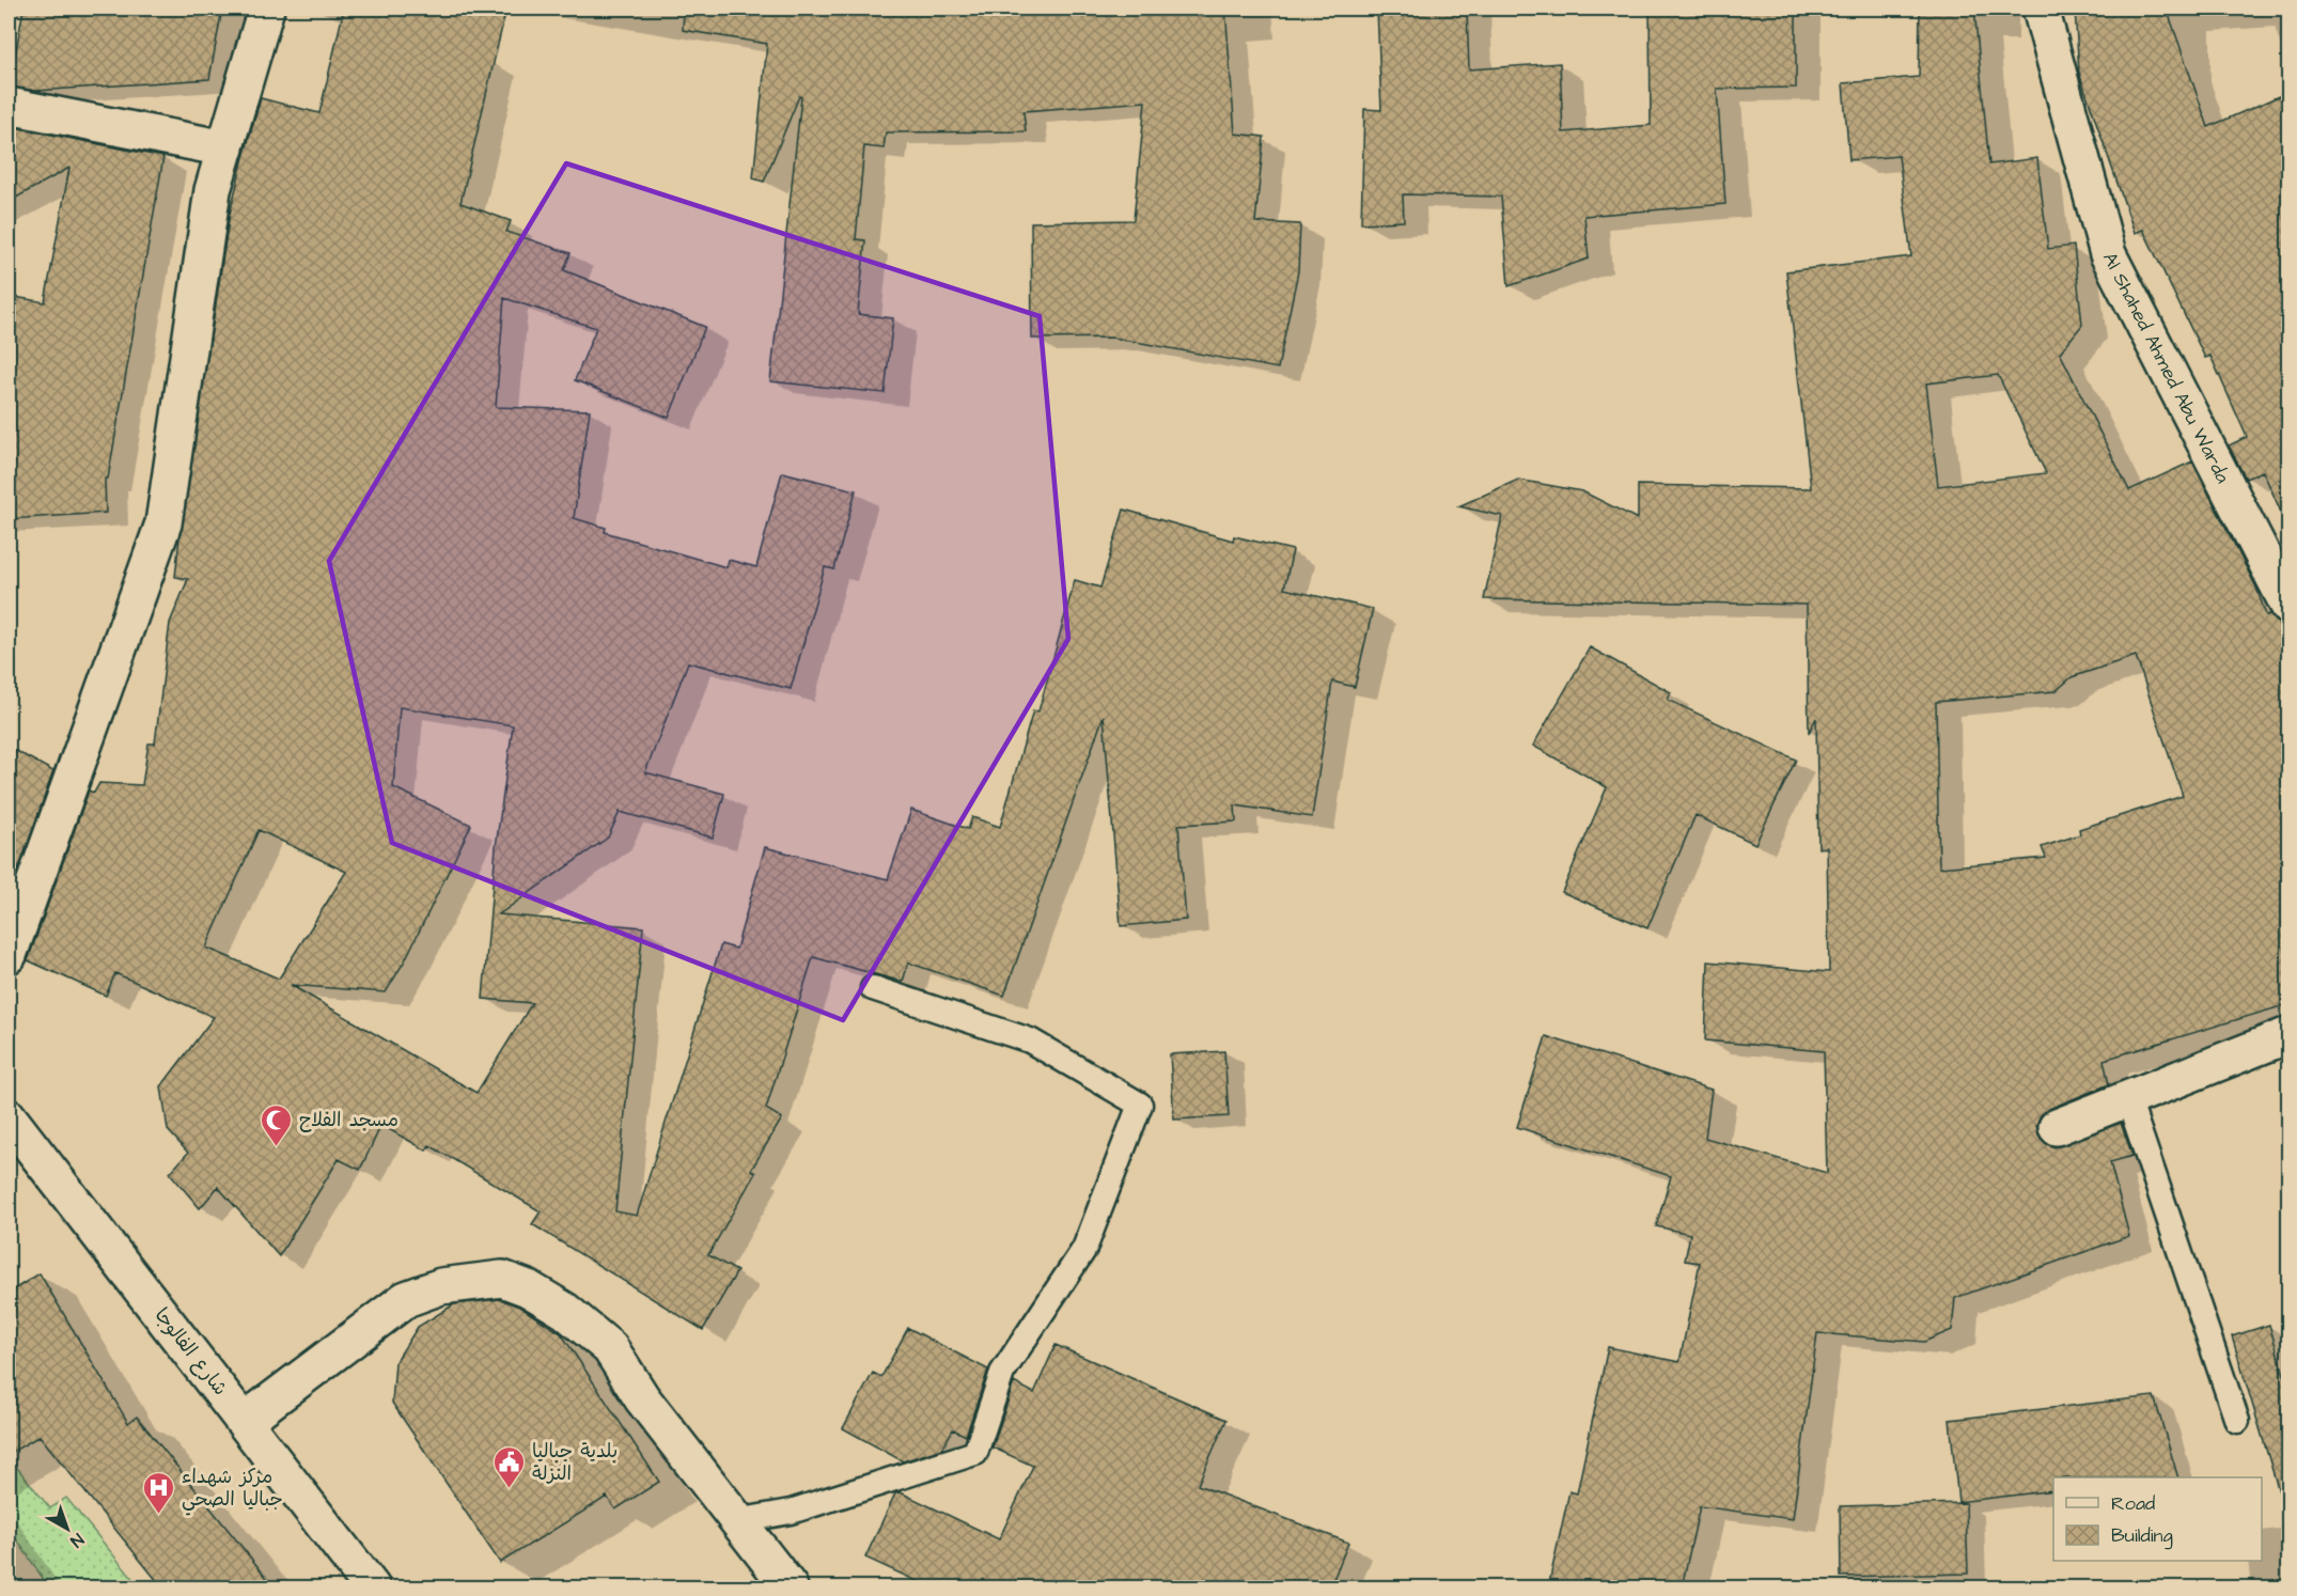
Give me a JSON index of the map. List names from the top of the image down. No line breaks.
{"streets":{"street":["Al Shahed Ahmed Abu Warda","شارع الفالوجا"]},"places":{"mosque":["مسجد الفلاح"],"public building":["بلدية جباليا النزلة"],"hospital":["مركز شهداء جباليا الصحي"]},"legend":["Road","Building"],"north":"bottom right"}
